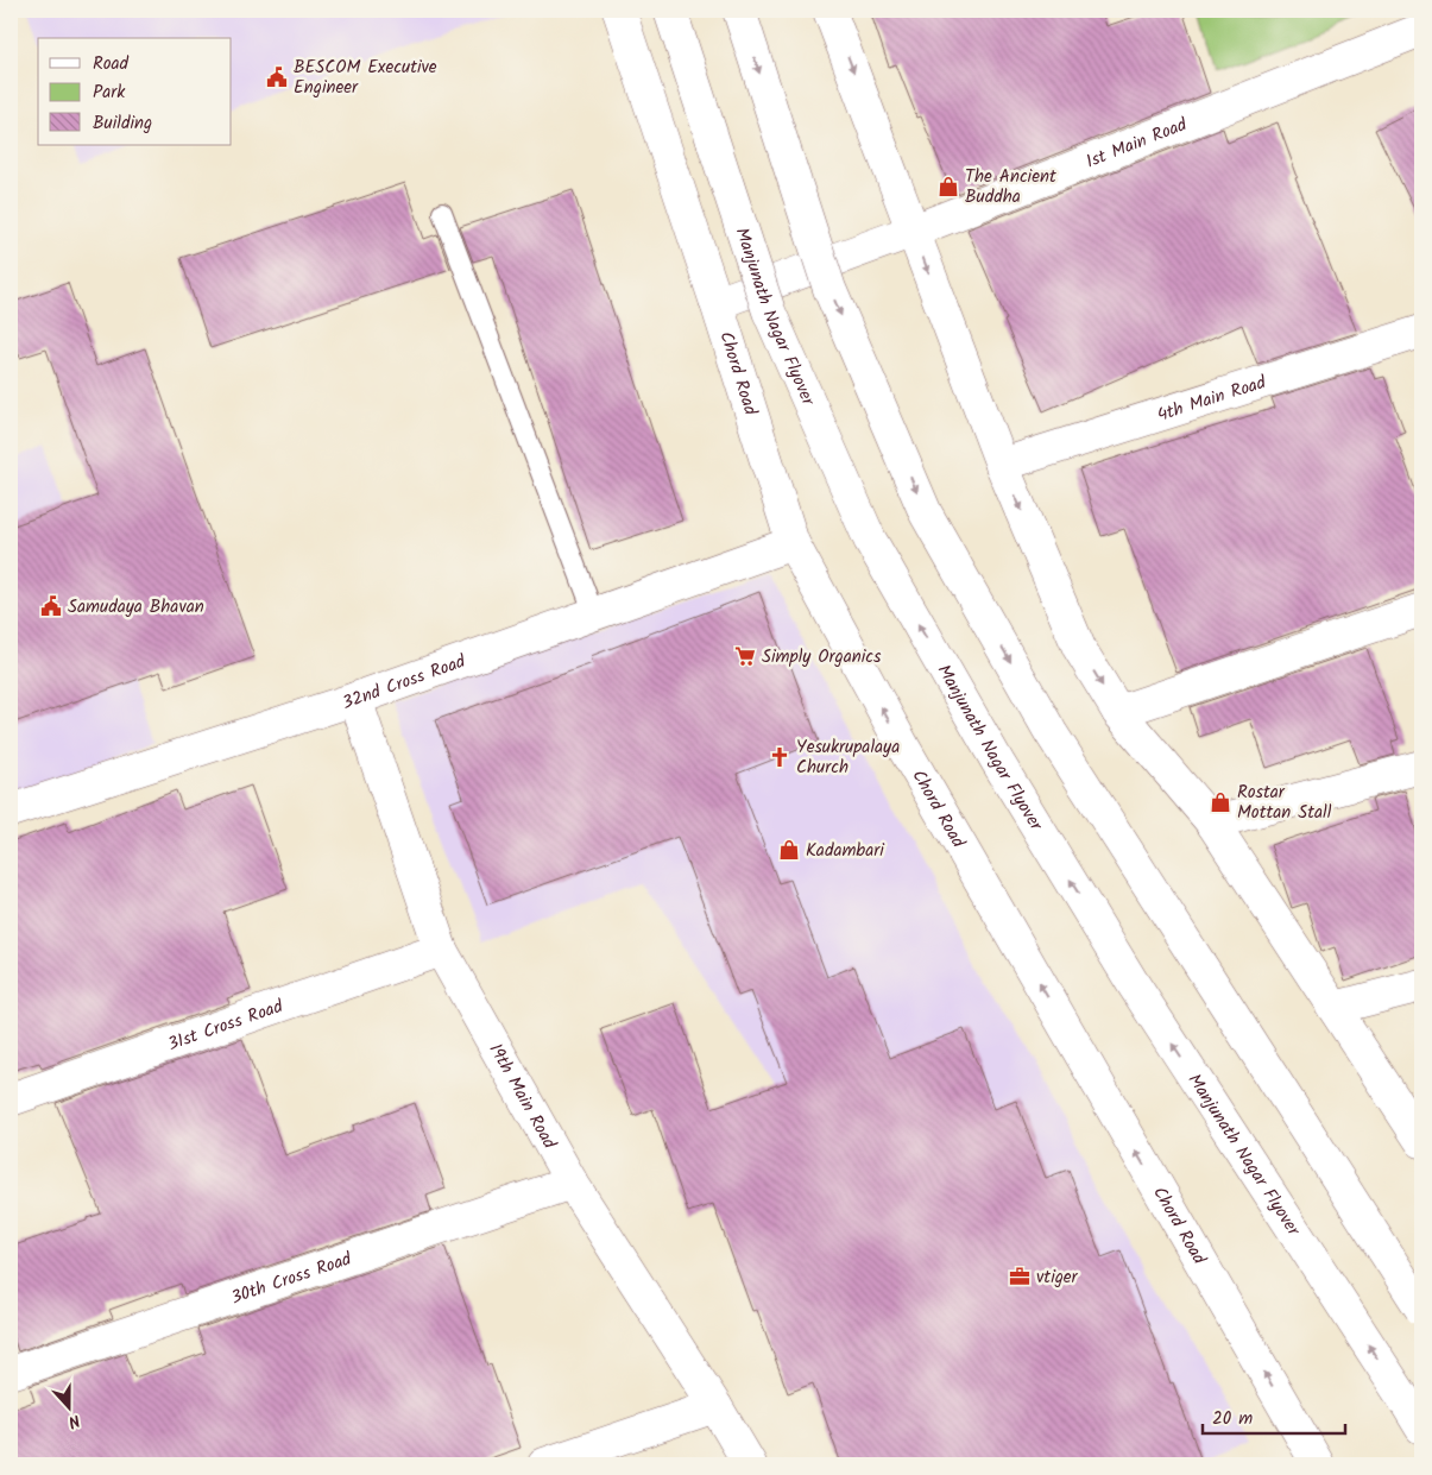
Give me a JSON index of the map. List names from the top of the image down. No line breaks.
{"streets":{"street":["1st Main Road","Manjunath Nagar Flyover","Chord Road","4th Main Road","32nd Cross Road","31st Cross Road","19th Main Road","30th Cross Road"]},"crossings":[["1st Main Road","Chord Road"],["Chord Road","32nd Cross Road"],["32nd Cross Road","19th Main Road"],["31st Cross Road","19th Main Road"],["19th Main Road","30th Cross Road"]],"places":{"public building":["BESCOM Executive Engineer","Samudaya Bhavan"],"shop":["The Ancient Buddha","Rostar Mottan Stall","Kadambari"],"supermarket":["Simply Organics"],"church":["Yesukrupalaya Church"],"office":["vtiger"]},"legend":["Road","Park","Building"],"scale_bar":"20 m","north":"bottom"}
